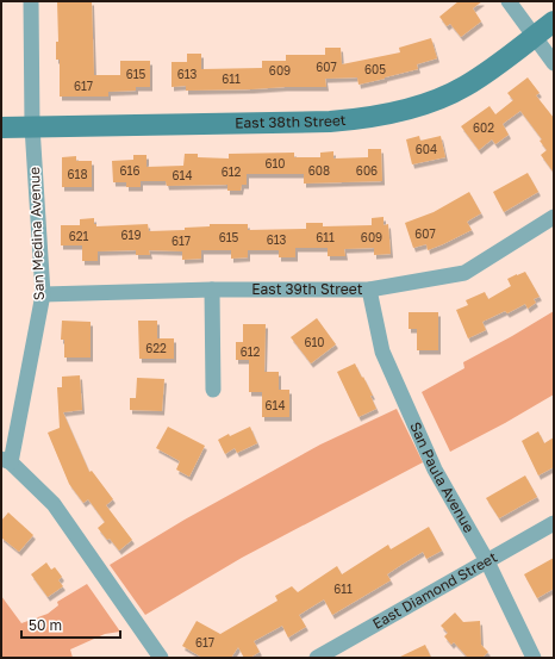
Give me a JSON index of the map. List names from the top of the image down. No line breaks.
{"streets":{"street":["East 38th Street","San Medina Avenue","East 39th Street","San Paula Avenue","East Diamond Street"]},"crossings":[["East 38th Street","San Medina Avenue"],["San Medina Avenue","East 39th Street"],["East 39th Street","San Paula Avenue"],["San Paula Avenue","East Diamond Street"]],"house_numbers":["607","605","609","615","613","611","617","602","604","610","616","608","606","612","618","614","607","619","621","615","611","609","613","617","610","622","612","614","611","617"],"scale_bar":"50 m"}
